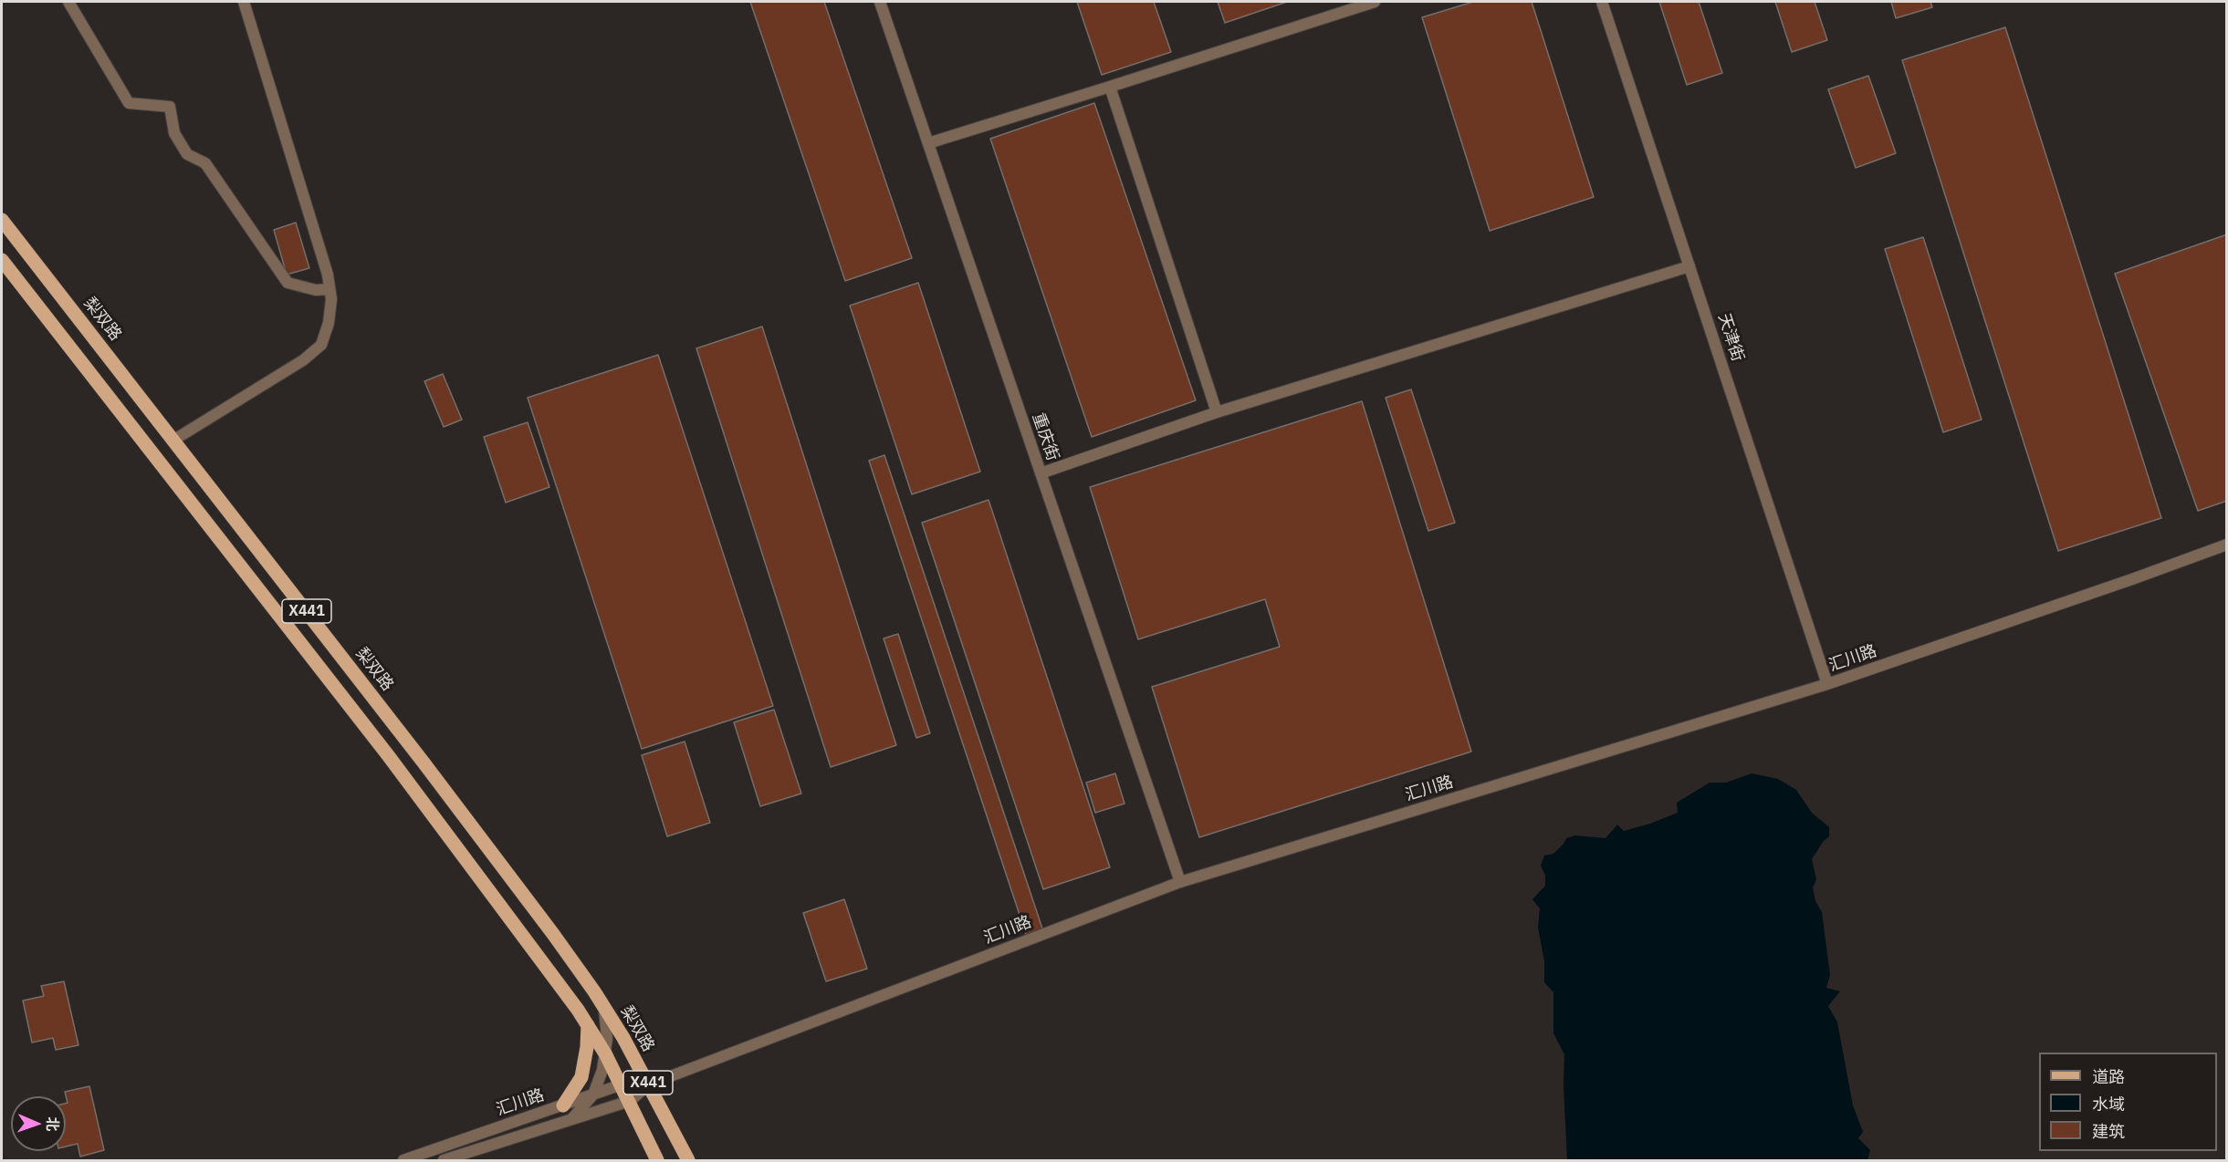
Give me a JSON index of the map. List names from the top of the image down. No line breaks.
{"streets":{"main road":["梨双路","X441"],"street":["天津街","重庆街","汇川路"]},"crossings":[["梨双路","汇川路"],["天津街","汇川路"],["重庆街","汇川路"],["X441","汇川路"]],"legend":["道路","水域","建筑"],"north":"right"}
